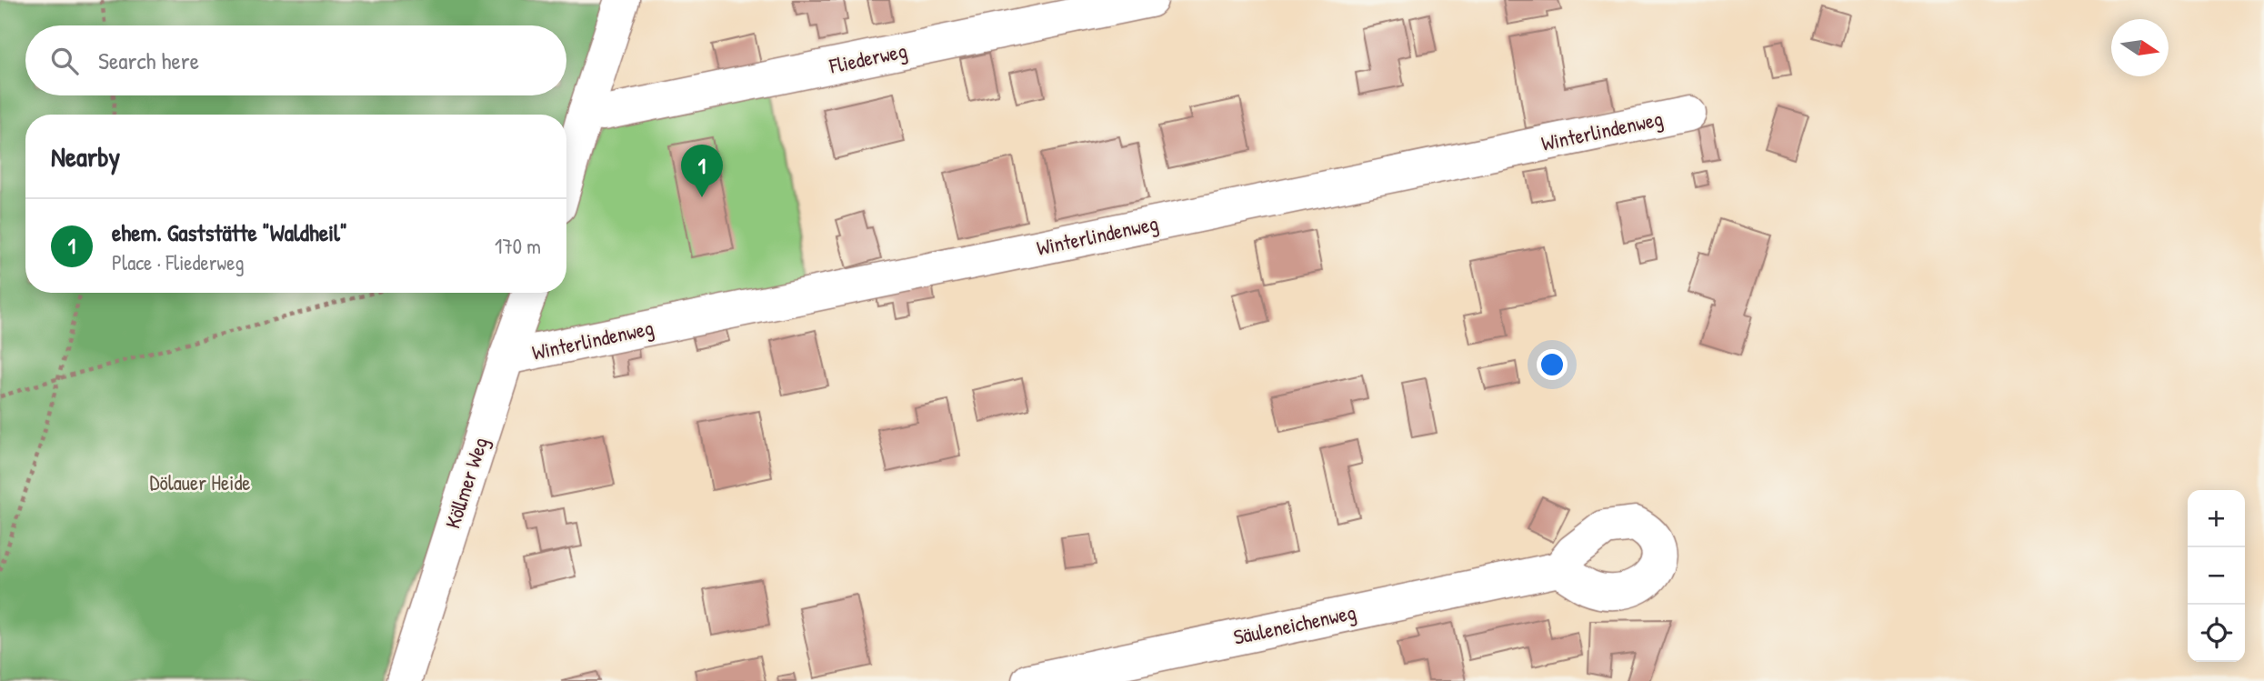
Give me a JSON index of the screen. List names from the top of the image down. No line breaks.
{"streets":{"street":["Fliederweg","Winterlindenweg","Köllmer Weg","Säuleneichenweg"]},"crossings":[["Winterlindenweg","Köllmer Weg"]],"parks":["Dölauer Heide"],"north":"right","page":{"search":"Search here","heading":"Nearby","pins":"1","list":[{"mark":"1","name":"ehem. Gaststätte \"Waldheil\"","note":"Place · Fliederweg","value":"170 m"}],"map_buttons":["+","−"]}}
